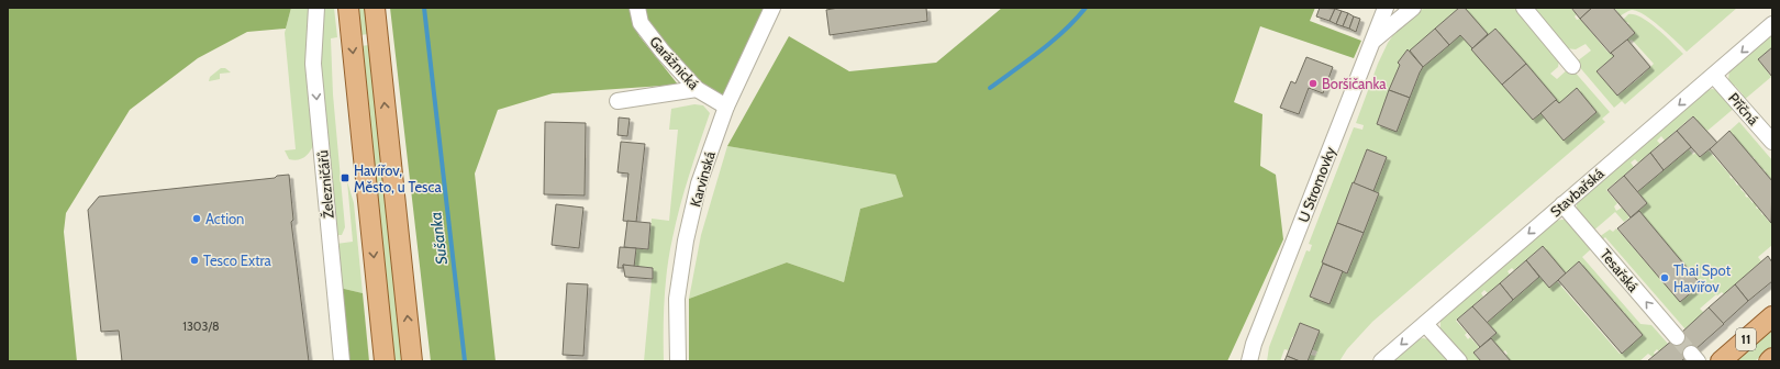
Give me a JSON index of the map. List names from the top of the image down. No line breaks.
{"streets":{"main road":["11"],"street":["Garážnická","Příčná","Karvinská","Železničářů","U Stromovky","Stavbařská","Tesařská"]},"crossings":[["Garážnická","Karvinská"],["Příčná","Stavbařská"],["Stavbařská","Tesařská"]],"one_way":["Železničářů","Stavbařská","Tesařská"],"water":["Sušanka"],"places":{"other":["Boršičanka","Action","Tesco Extra","Thai Spot Havířov"],"transit":["Havířov, Město, u Tesca"]},"house_numbers":["1303/8"]}
